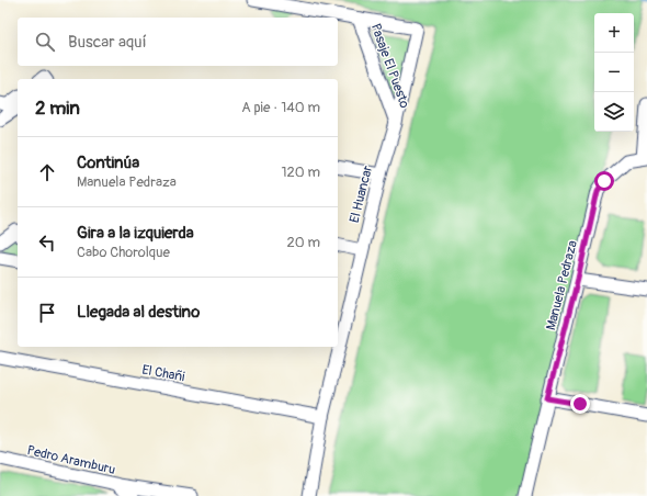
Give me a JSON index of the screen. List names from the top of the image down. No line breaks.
{"streets":{"street":["Pasaje El Puesto","El Huancar","Manuela Pedraza","El Chañi","Pedro Aramburu"]},"crossings":[["Pasaje El Puesto","El Huancar"],["El Huancar","El Chañi"]],"page":{"map_buttons":["+","−"],"search":"Buscar aquí","heading":["2 min","A pie · 140 m"],"list":[["Continúa","Manuela Pedraza","120 m"],["Gira a la izquierda","Cabo Chorolque","20 m"],"Llegada al destino"]}}
